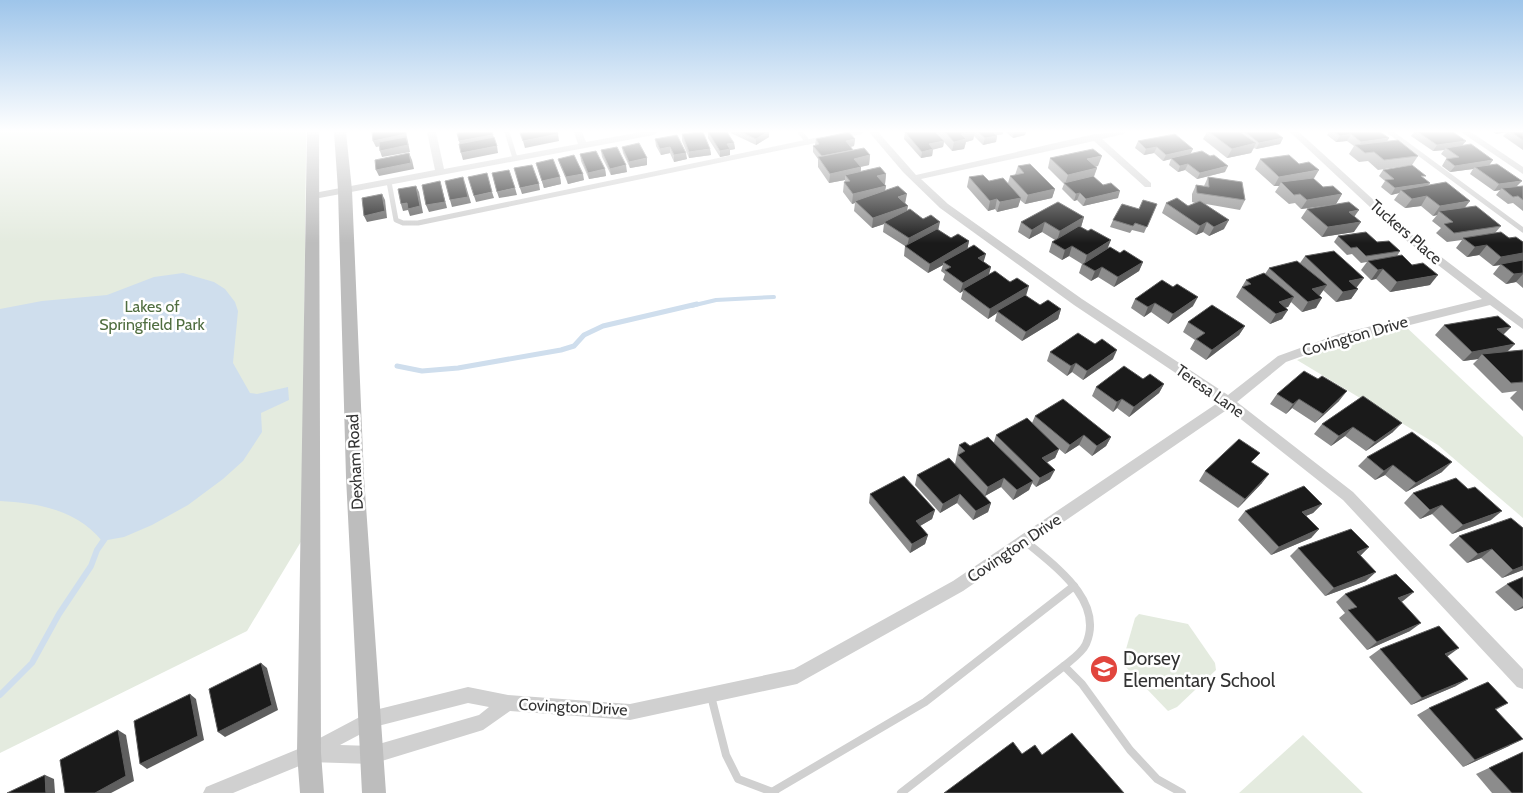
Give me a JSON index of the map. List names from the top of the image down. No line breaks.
{"streets":{"street":["Tuckers Place","Covington Drive","Teresa Lane","Dexham Road"]},"crossings":[["Tuckers Place","Covington Drive"],["Covington Drive","Teresa Lane"],["Covington Drive","Dexham Road"]],"parks":["Lakes of Springfield Park"],"places":{"school or university":["Dorsey Elementary School"]}}
